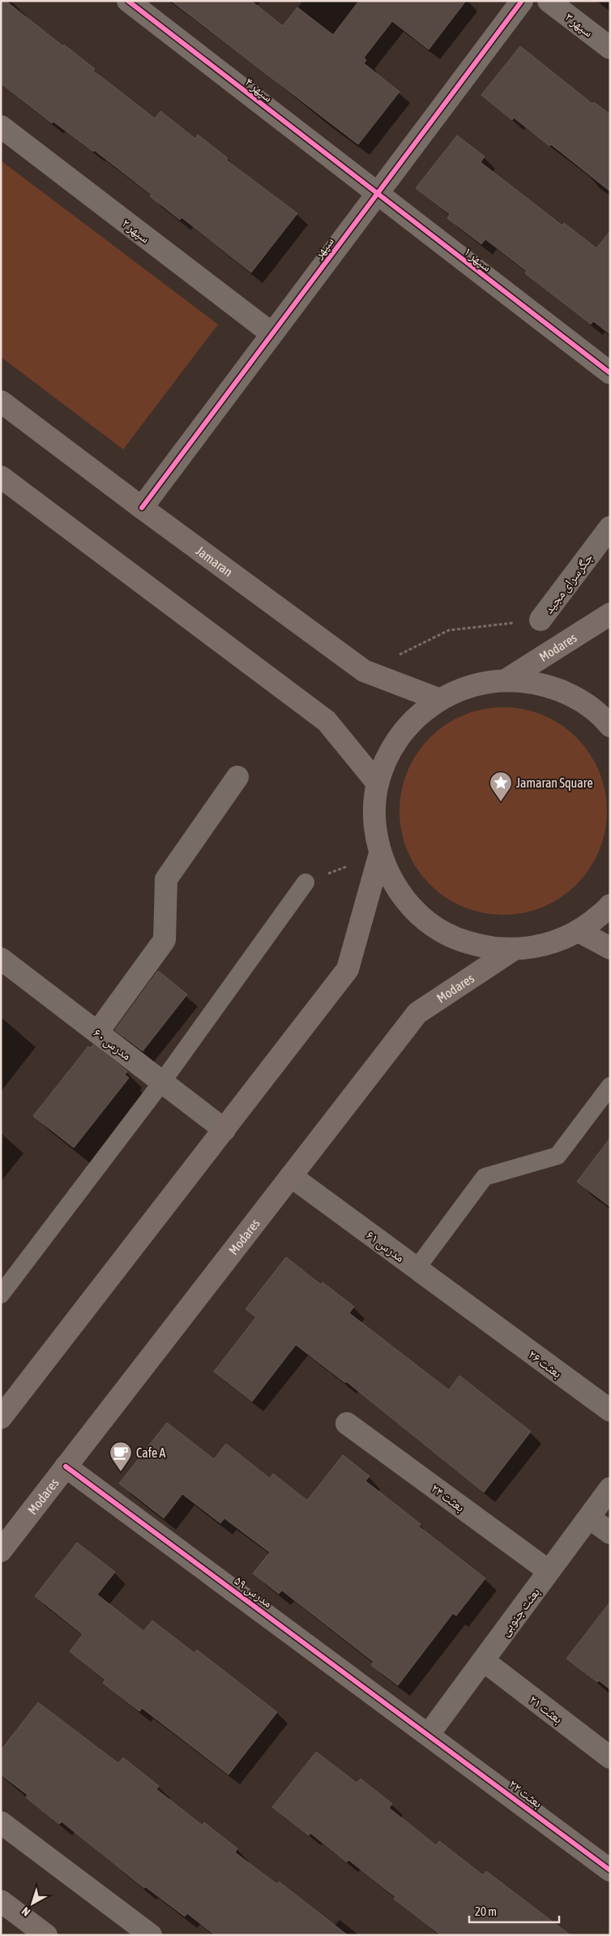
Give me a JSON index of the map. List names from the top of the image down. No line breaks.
{"streets":{"main road":["Jamaran","Modares"],"street":["سپهر ۳","سپهر ۴","سپهر ۲","سپهر","سپهر ۱","جگرسرای مجید","مدرس ۶۰","مدرس ۶۱","بعثت ۲۶","بعثت ۲۴","مدرس ۵۹","بعثت جنوبی","بعثت ۲۱","بعثت ۲۲"]},"crossings":[["سپهر ۴","سپهر"],["سپهر ۴","سپهر ۱"],["سپهر ۲","سپهر"],["سپهر","سپهر ۱"],["سپهر","Jamaran"],["Modares","مدرس ۶۱"],["Modares","مدرس ۵۹"],["مدرس ۶۱","بعثت ۲۶"],["بعثت ۲۴","بعثت جنوبی"],["مدرس ۵۹","بعثت جنوبی"],["مدرس ۵۹","بعثت ۲۲"],["بعثت جنوبی","بعثت ۲۱"],["بعثت جنوبی","بعثت ۲۲"]],"places":{"place":["Jamaran Square"],"cafe":["Cafe A"]},"scale_bar":"20 m","north":"bottom left"}
